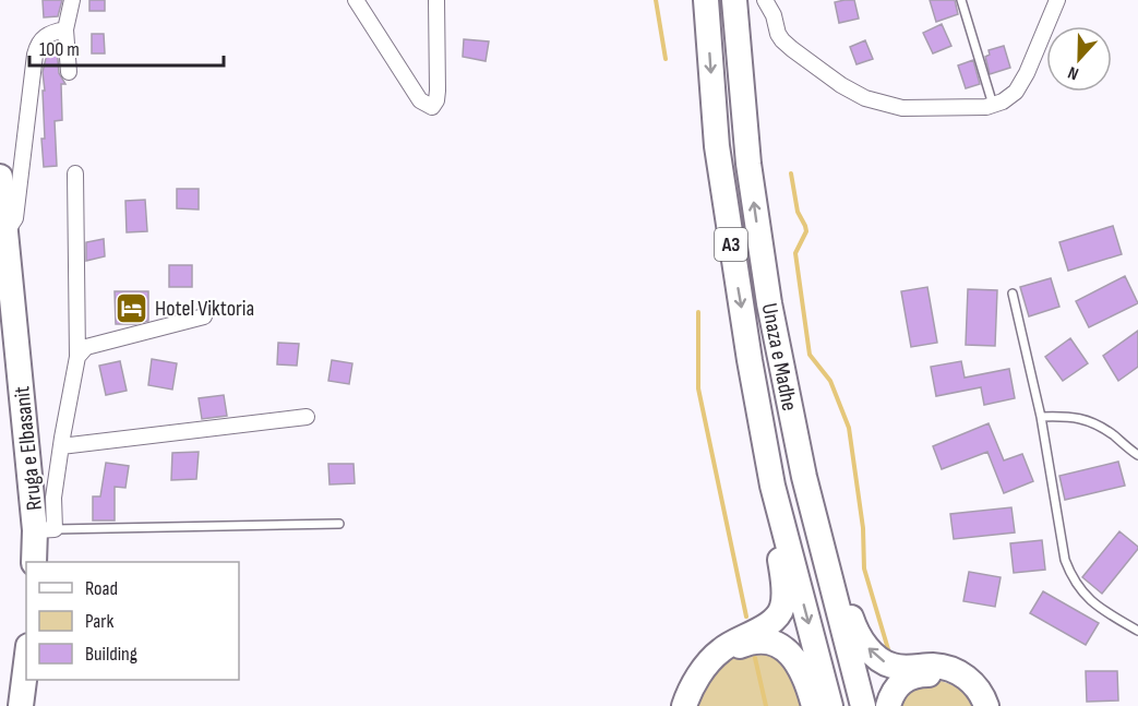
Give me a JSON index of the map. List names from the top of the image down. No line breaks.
{"streets":{"main road":["A3","Unaza e Madhe","Rruga e Elbasanit"]},"places":{"hotel":["Hotel Viktoria"]},"legend":["Road","Park","Building"],"scale_bar":"100 m","north":"bottom"}
